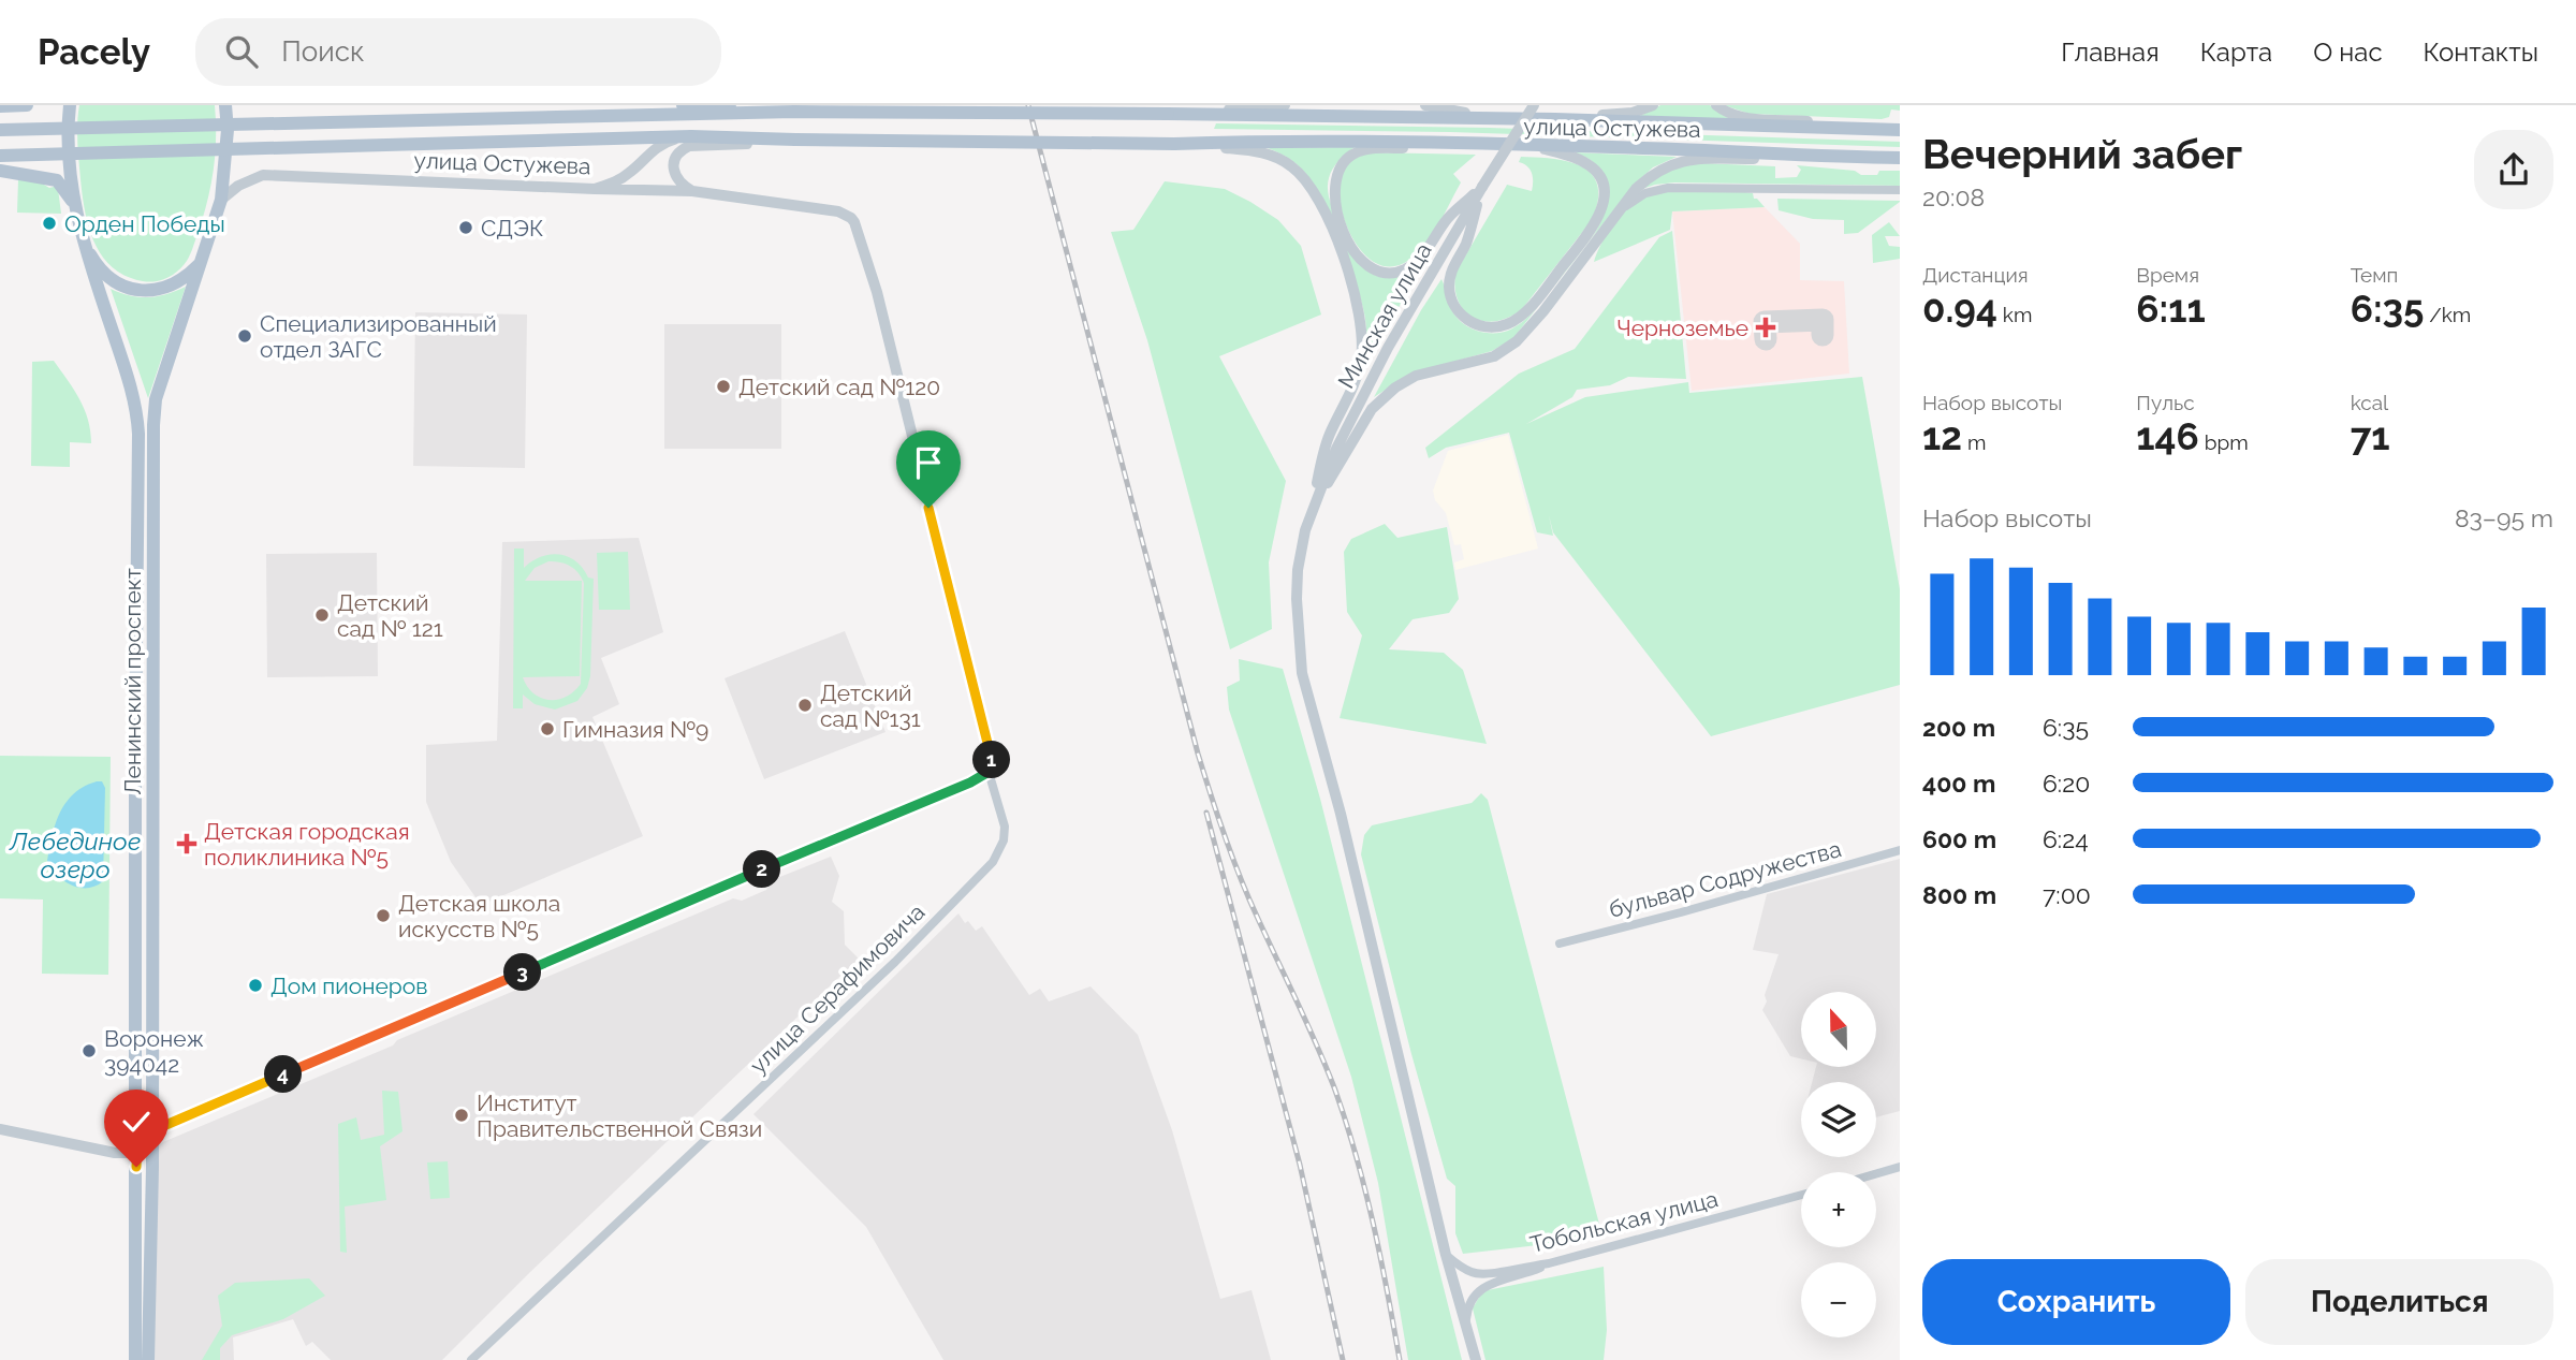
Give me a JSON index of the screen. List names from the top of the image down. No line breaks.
{"streets":{"main road":["улица Остужева","Ленинский проспект"],"street":["Минская улица","бульвар Содружества","улица Серафимовича","Тобольская улица"]},"crossings":[["улица Остужева","Ленинский проспект"],["Минская улица","Тобольская улица"]],"water":["Лебединое озеро"],"places":{"other":["Орден Победы","СДЭК","Специализированный отдел ЗАГС","Детский сад №120","Детский сад № 121","Детский сад №131","Гимназия №9","Детская школа искусств №5","Дом пионеров","Воронеж 394042","Институт Правительственной Связи"],"health":["Черноземье","Детская городская поликлиника №5"]},"north":"top","page":{"header":"Pacely","search":"Поиск","nav":["Главная","Карта","О нас","Контакты"],"heading":["Вечерний забег","20:08"],"stats":[["Дистанция","0.94 km"],["Время","6:11"],["Темп","6:35 /km"],["Набор высоты","12 m"],["Пульс","146 bpm"],["kcal","71"]],"chart":["Набор высоты","83–95 m"],"list":[{"name":"200 m","note":"6:35"},{"name":"400 m","note":"6:20"},{"name":"600 m","note":"6:24"},{"name":"800 m","note":"7:00"}],"pins":["1","2","3","4"],"map_buttons":["+","−"],"buttons":["Сохранить","Поделиться"]}}
